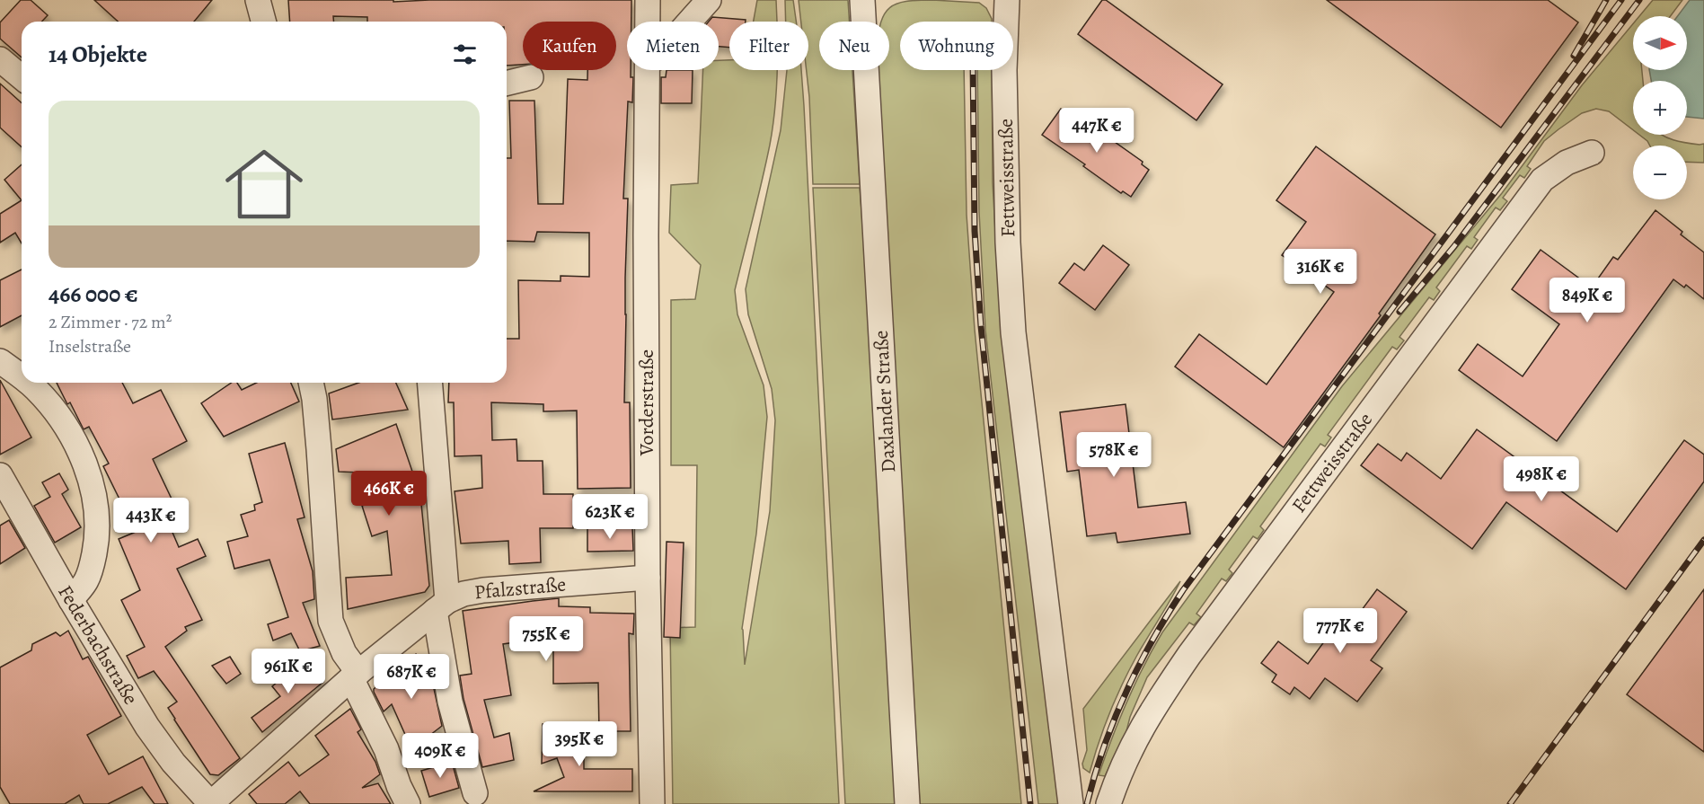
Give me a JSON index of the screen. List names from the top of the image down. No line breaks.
{"streets":{"street":["Fettweisstraße","Daxlander Straße","Vorderstraße","Pfalzstraße","Federbachstraße"]},"crossings":[["Vorderstraße","Pfalzstraße"],["Pfalzstraße","Federbachstraße"]],"north":"right","page":{"map_buttons":["+","−"],"chip":["Kaufen","Mieten","Filter","Neu","Wohnung"],"heading":"14 Objekte","list":[{"name":"466 000 €","note":"2 Zimmer · 72 m² · Inselstraße"}],"price":["447K €","316K €","849K €","578K €","498K €","466K €","623K €","443K €","777K €","755K €","961K €","687K €","395K €","409K €"]}}
